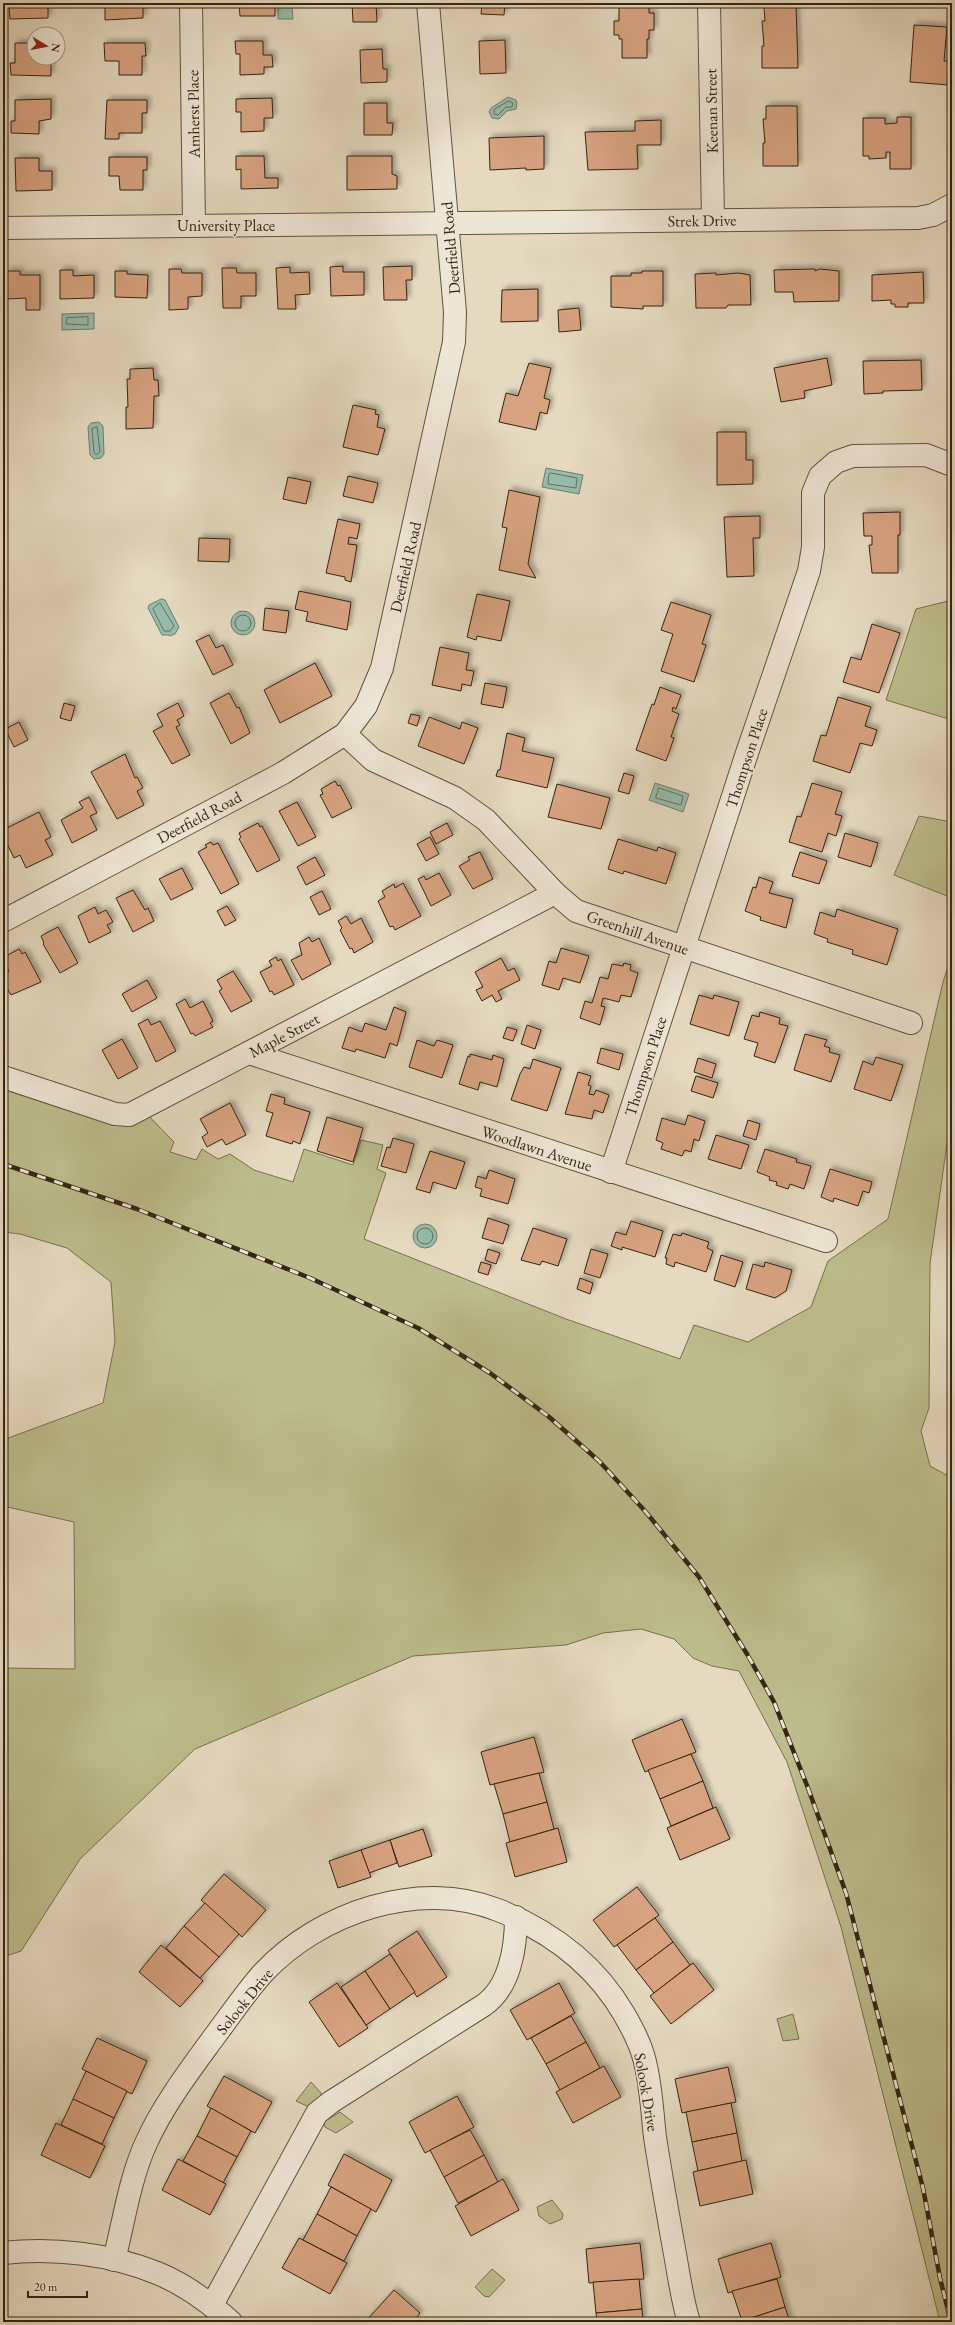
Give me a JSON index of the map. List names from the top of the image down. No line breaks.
{"streets":{"street":["Keenan Street","Amherst Place","Strek Drive","University Place","Deerfield Road","Thompson Place","Greenhill Avenue","Maple Street","Woodlawn Avenue","Solook Drive"]},"crossings":[["Keenan Street","Strek Drive"],["Amherst Place","University Place"],["Strek Drive","University Place"],["Strek Drive","Deerfield Road"],["University Place","Deerfield Road"],["Deerfield Road","Greenhill Avenue"],["Thompson Place","Greenhill Avenue"],["Thompson Place","Woodlawn Avenue"],["Greenhill Avenue","Maple Street"],["Maple Street","Woodlawn Avenue"]],"scale_bar":"20 m","north":"right"}
